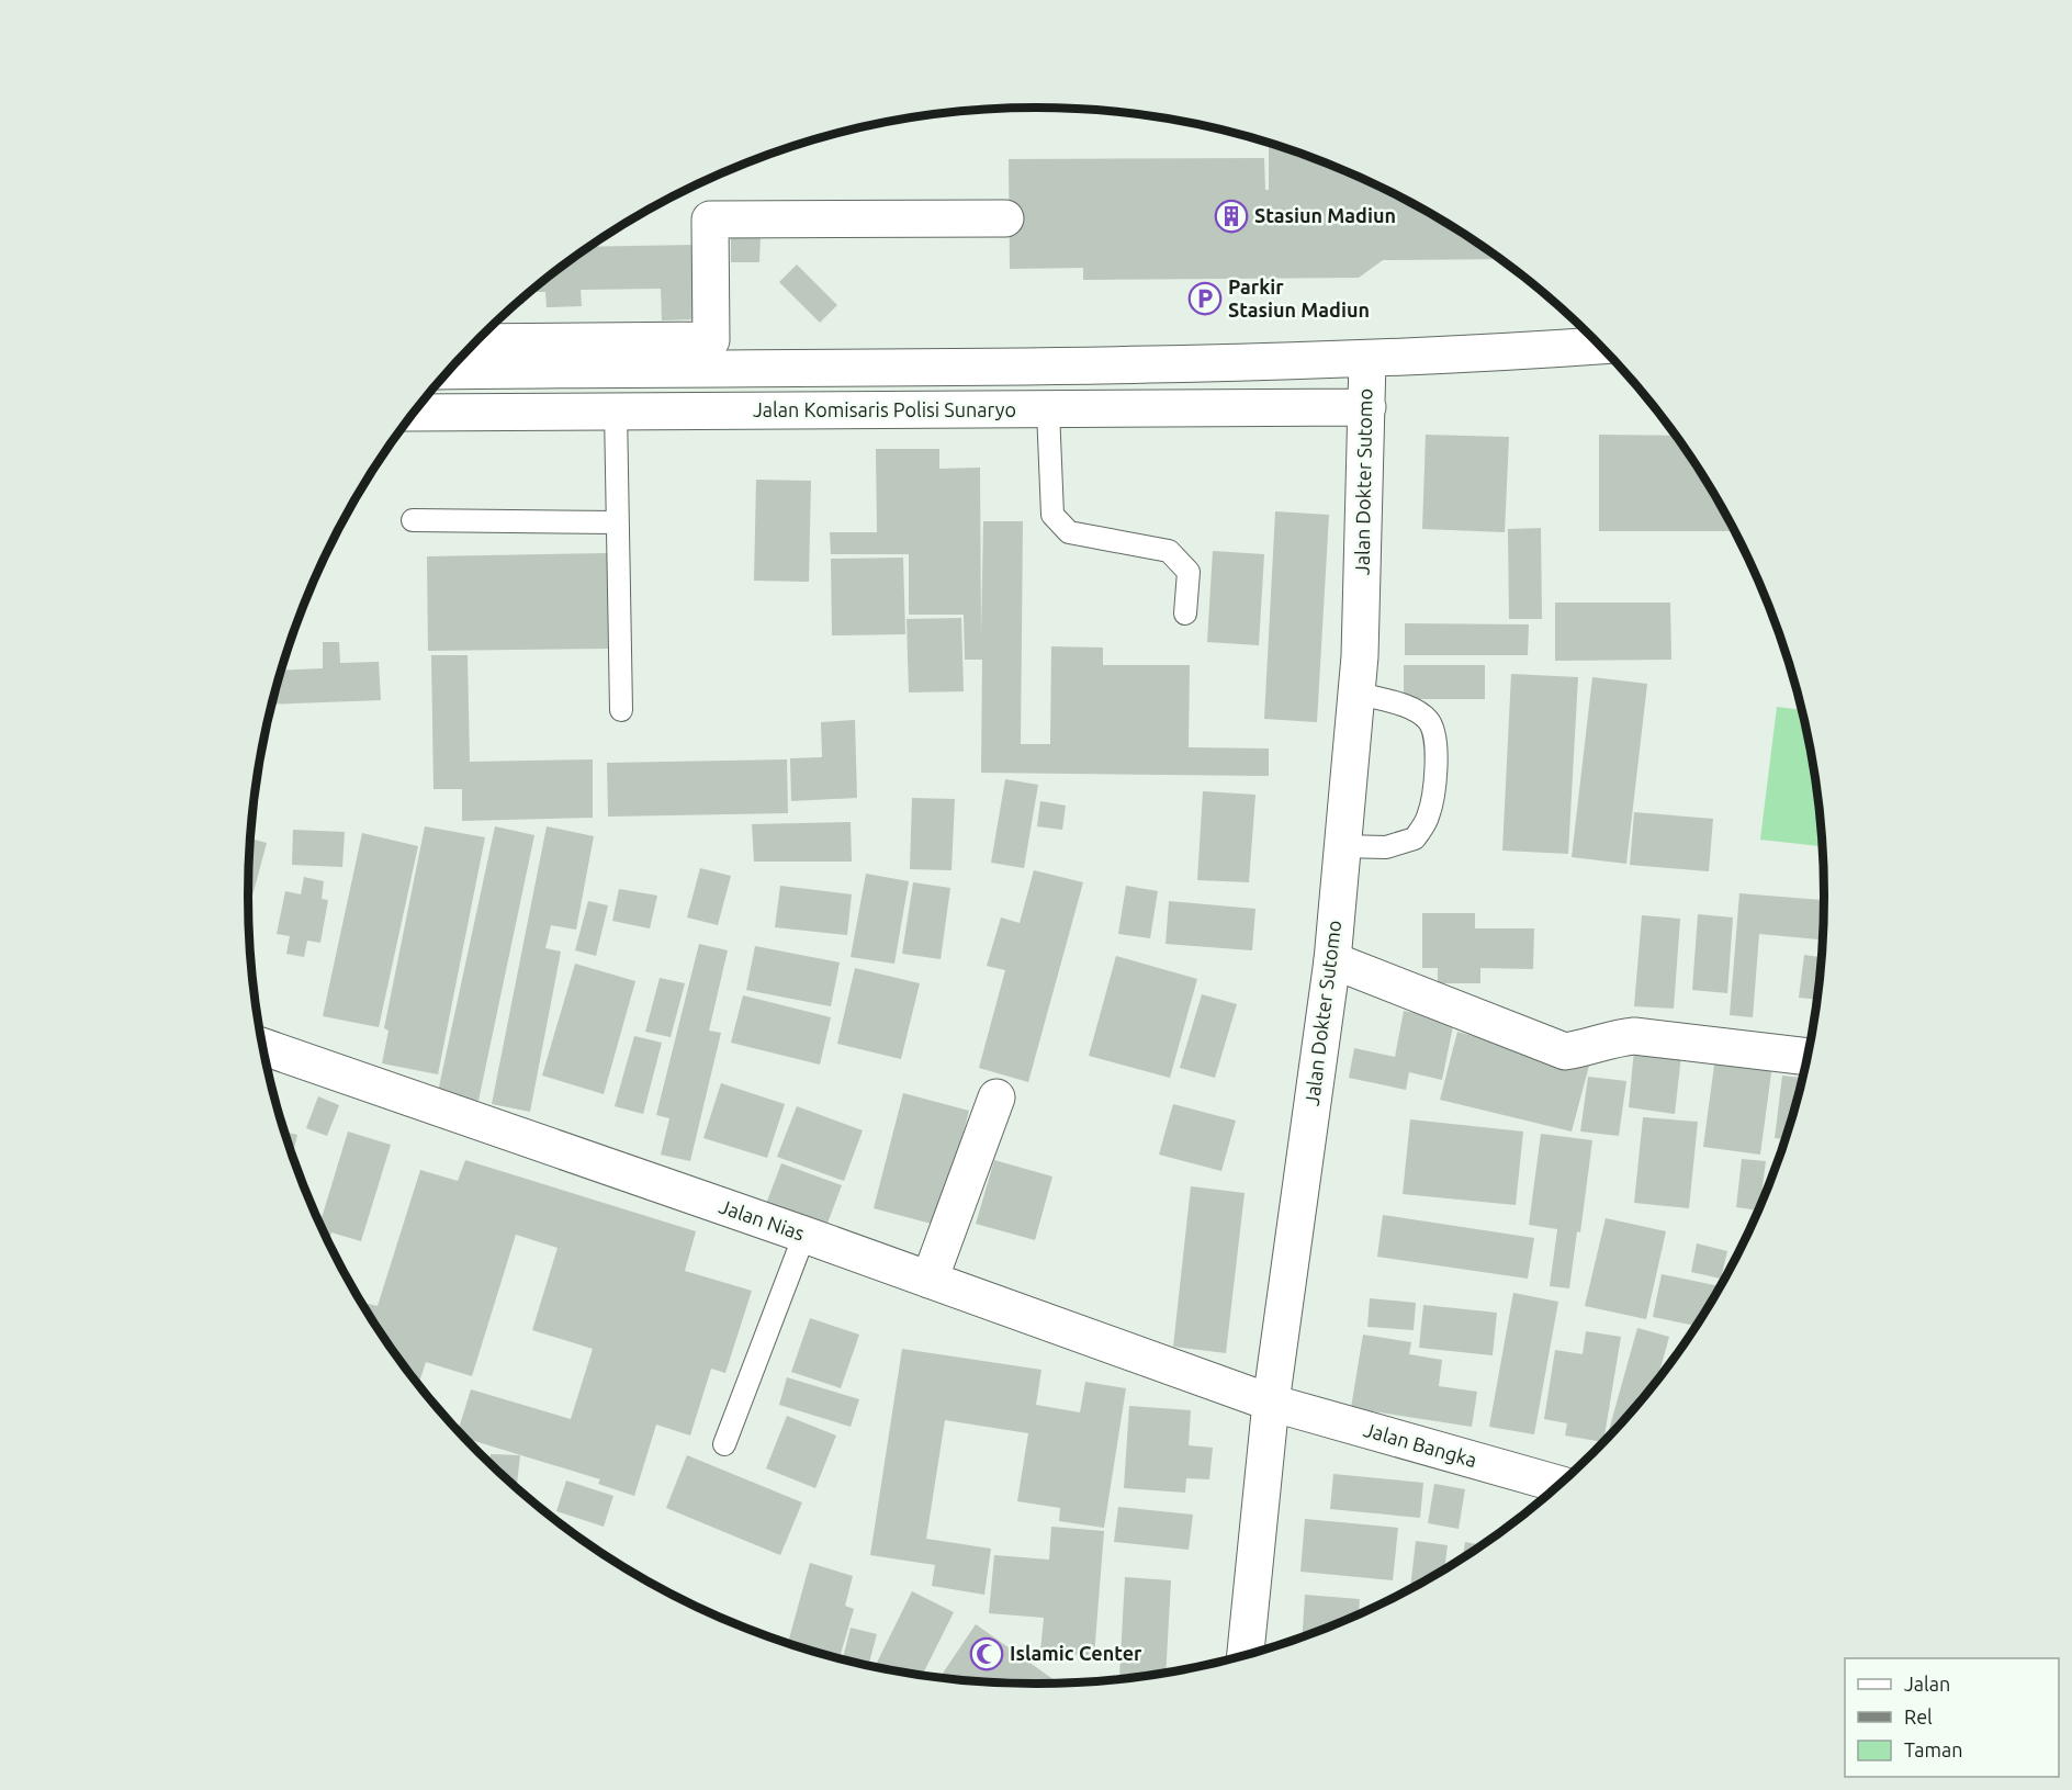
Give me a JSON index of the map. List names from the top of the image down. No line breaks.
{"streets":{"main road":["Jalan Komisaris Polisi Sunaryo","Jalan Dokter Sutomo","Jalan Nias","Jalan Bangka"]},"crossings":[["Jalan Komisaris Polisi Sunaryo","Jalan Dokter Sutomo"],["Jalan Dokter Sutomo","Jalan Nias"],["Jalan Dokter Sutomo","Jalan Bangka"],["Jalan Nias","Jalan Bangka"]],"places":{"building":["Stasiun Madiun"],"parking":["Parkir Stasiun Madiun"],"mosque":["Islamic Center"]},"legend":["Jalan","Rel","Taman"]}
